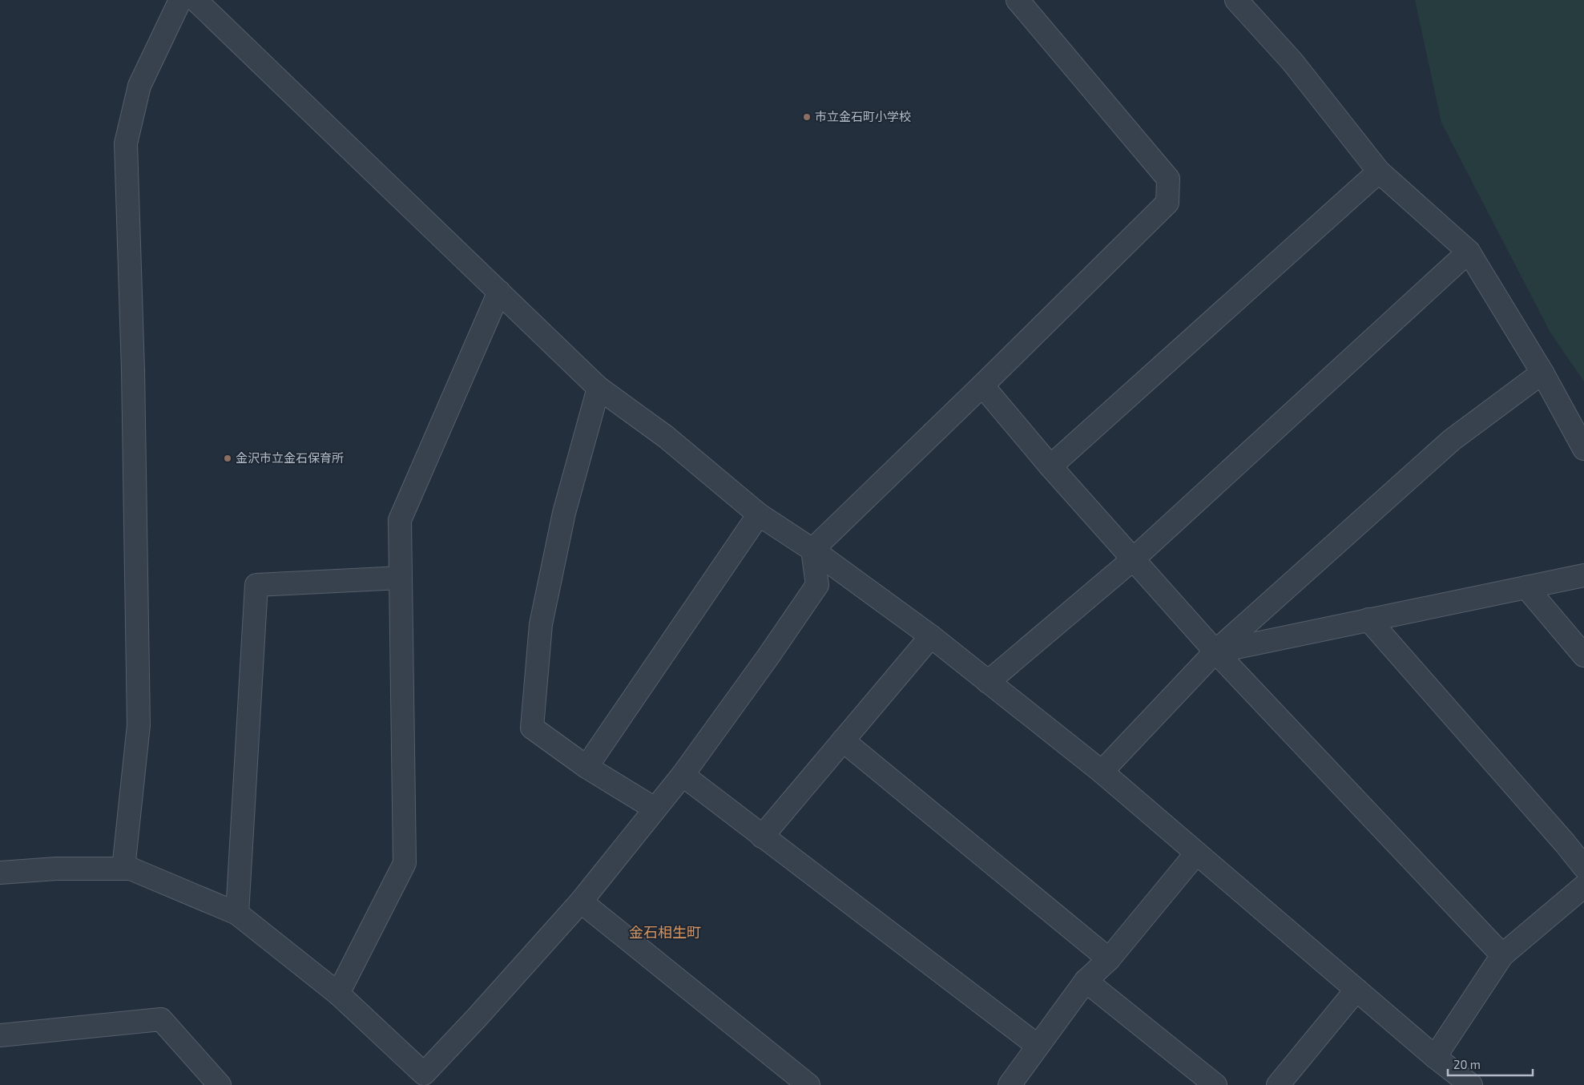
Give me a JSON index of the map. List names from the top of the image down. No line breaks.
{"districts":["金石相生町"],"places":["市立金石町小学校","金沢市立金石保育所"],"scale_bar":"20 m"}
